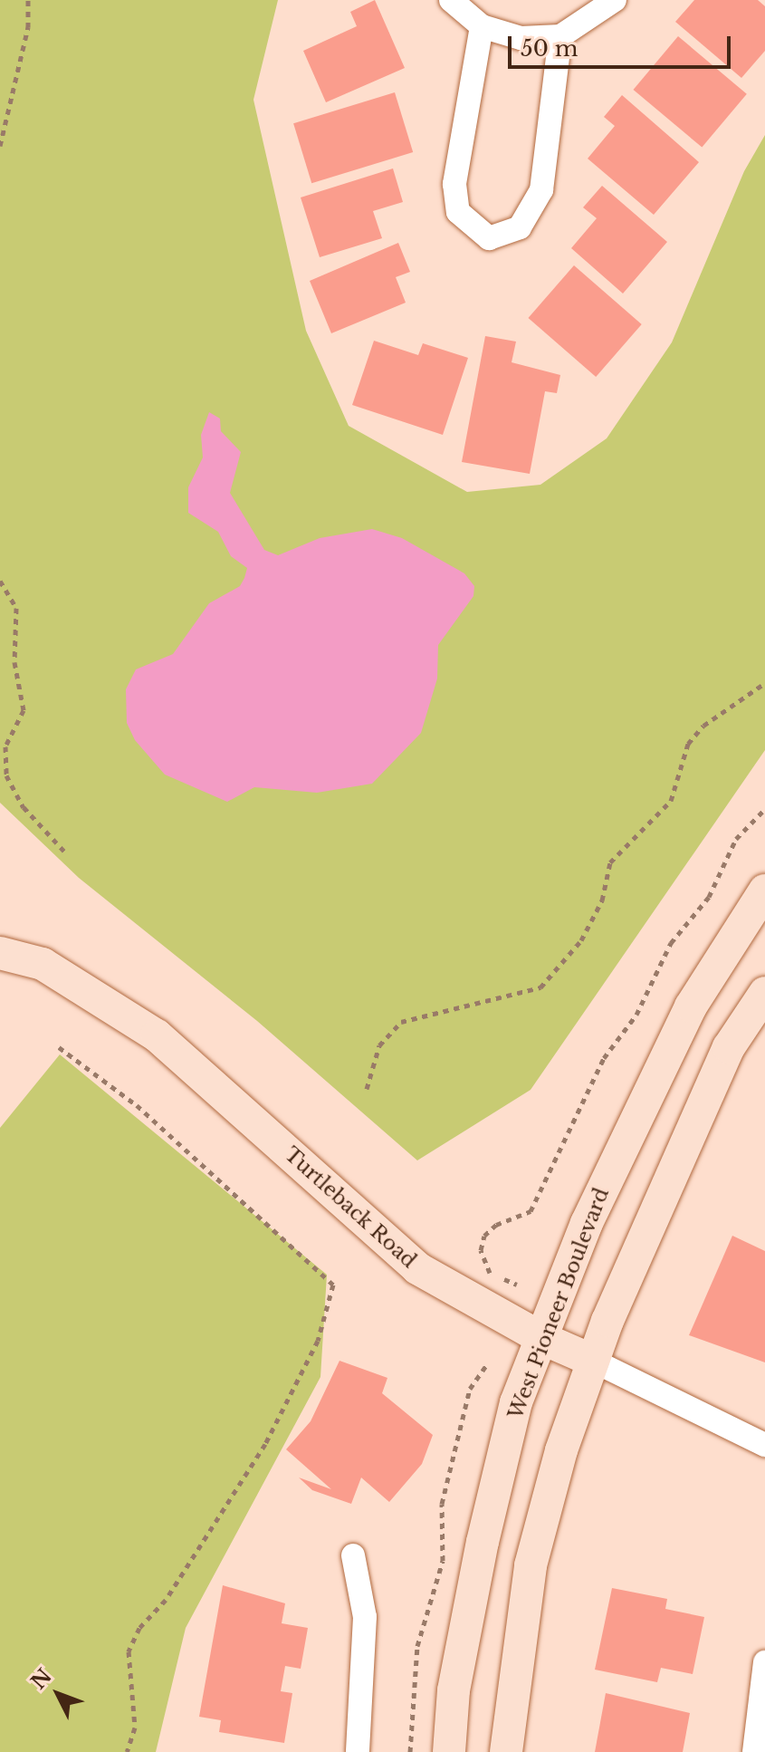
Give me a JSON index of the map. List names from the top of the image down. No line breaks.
{"streets":{"main road":["Turtleback Road","West Pioneer Boulevard"]},"crossings":[["Turtleback Road","West Pioneer Boulevard"]],"scale_bar":"50 m","north":"top left"}
